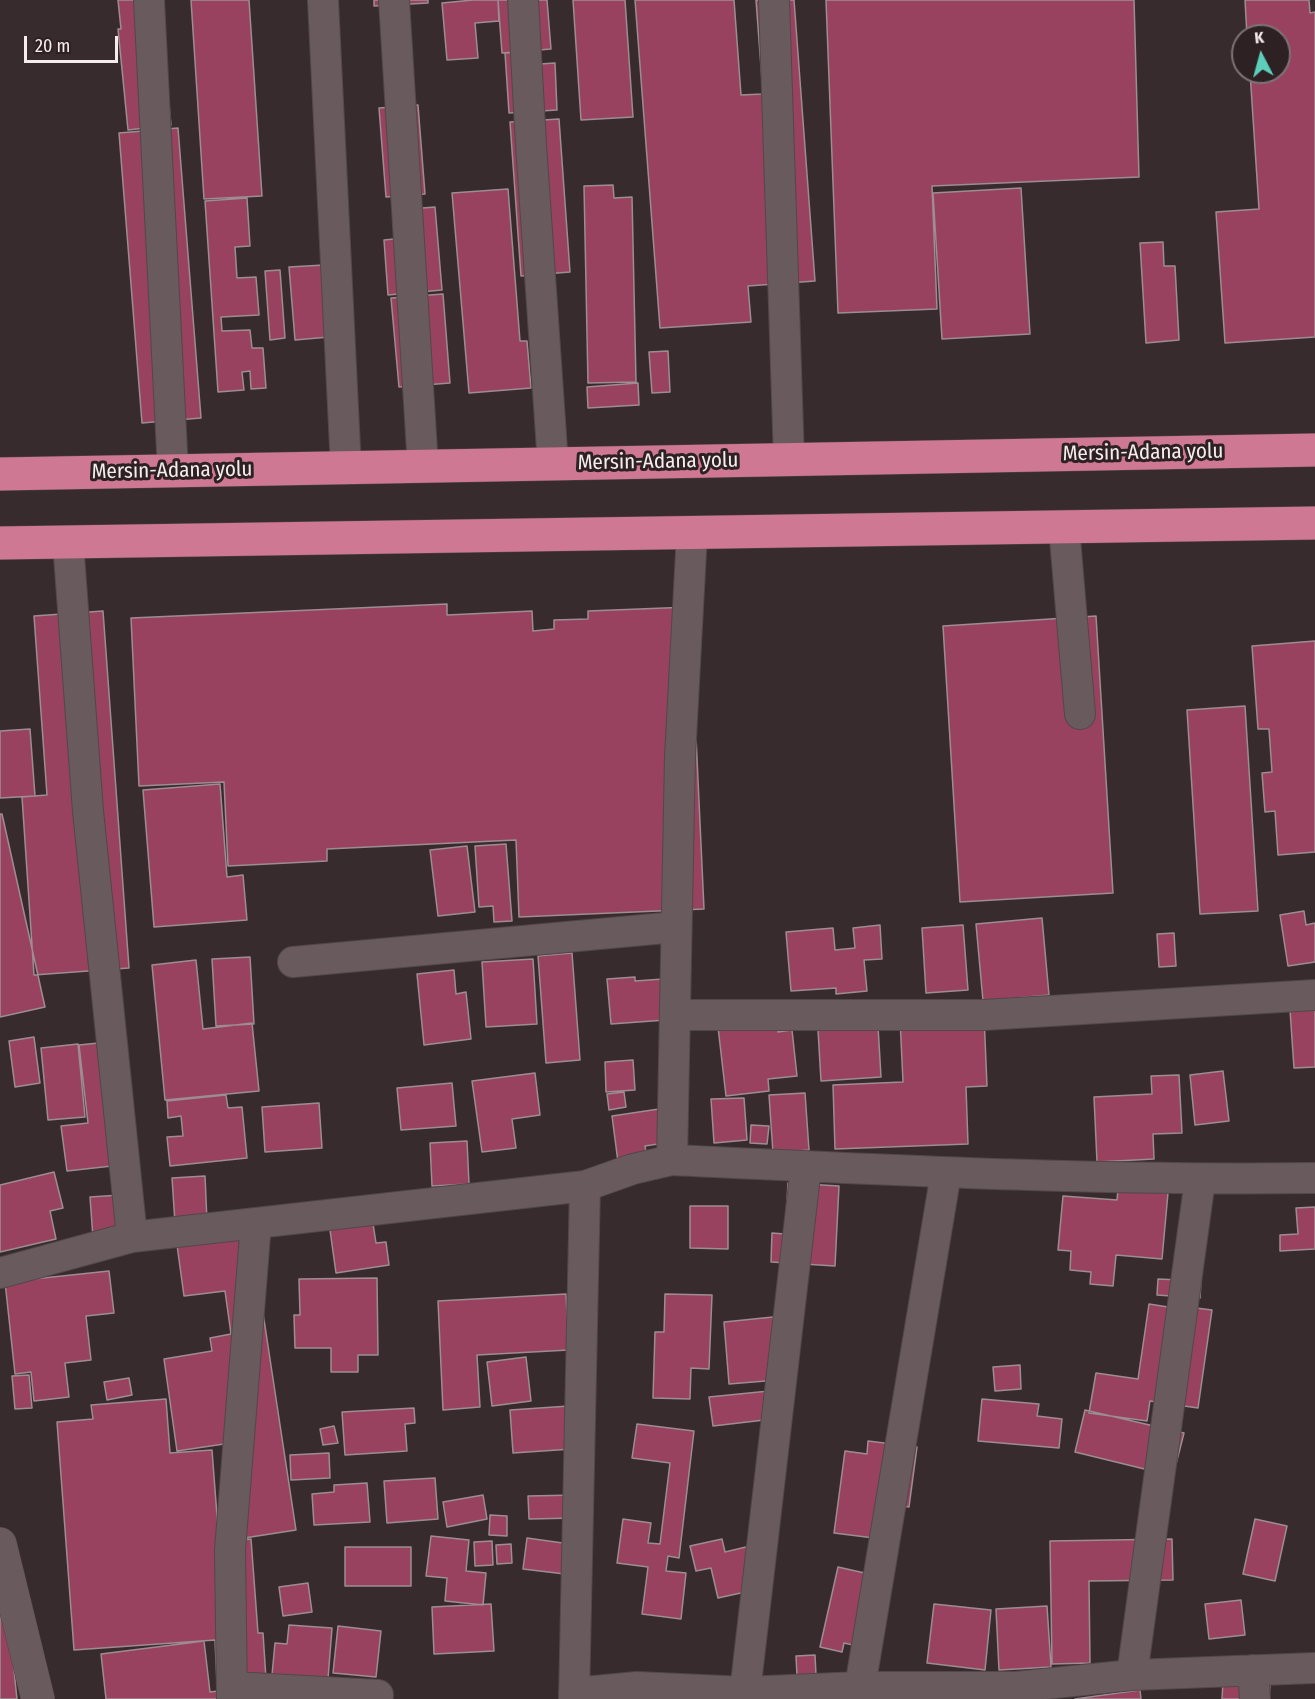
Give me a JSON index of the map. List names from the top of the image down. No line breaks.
{"streets":{"highway":["Mersin-Adana yolu"]},"scale_bar":"20 m","north":"top"}
